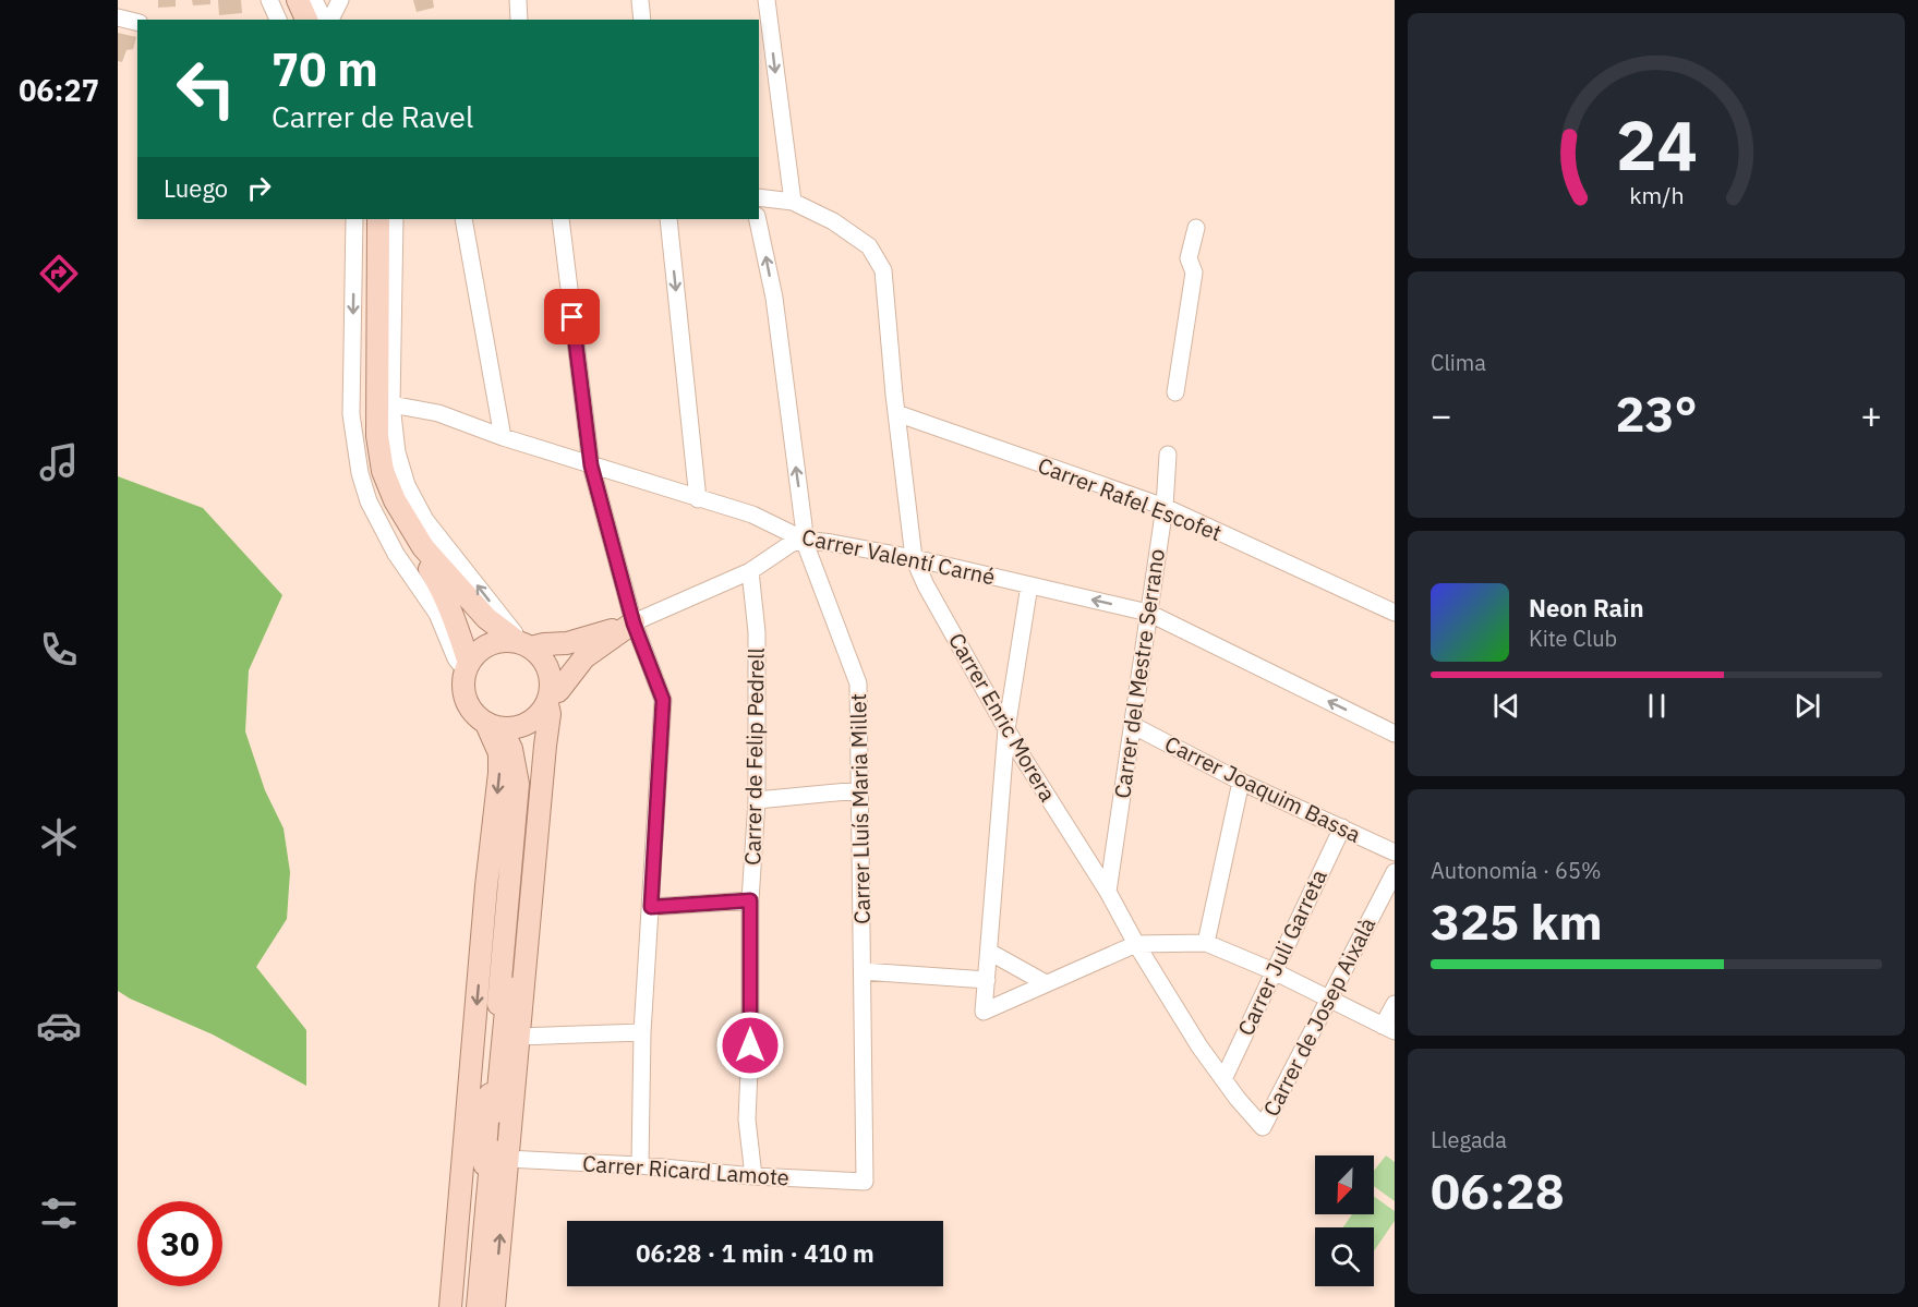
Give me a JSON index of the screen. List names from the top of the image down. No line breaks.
{"streets":{"street":["Carrer Rafel Escofet","Carrer Valentí Carné","Carrer del Mestre Serrano","Carrer Enric Morera","Carrer de Felip Pedrell","Carrer Joaquim Bassa","Carrer Lluís Maria Millet","Carrer Juli Garreta","Carrer de Josep Aixalà","Carrer Ricard Lamote"]},"crossings":[["Carrer Rafel Escofet","Carrer del Mestre Serrano"],["Carrer Rafel Escofet","Carrer Enric Morera"],["Carrer Valentí Carné","Carrer del Mestre Serrano"],["Carrer Valentí Carné","Carrer Enric Morera"],["Carrer Valentí Carné","Carrer Lluís Maria Millet"],["Carrer del Mestre Serrano","Carrer Enric Morera"],["Carrer del Mestre Serrano","Carrer Joaquim Bassa"],["Carrer Enric Morera","Carrer Juli Garreta"],["Carrer Enric Morera","Carrer de Josep Aixalà"],["Carrer de Felip Pedrell","Carrer Ricard Lamote"],["Carrer Joaquim Bassa","Carrer Juli Garreta"],["Carrer Lluís Maria Millet","Carrer Ricard Lamote"]],"one_way":["Carrer Valentí Carné"],"north":"bottom left","page":{"tabs":"06:27","turn":["70 m","Carrer de Ravel"],"then":"Luego","tile":["Clima",["Autonomía · 65%","325 km"],["Llegada","06:28"]],"heat":["−","23°","+"],"song":["Neon Rain","Kite Club"],"limit":"30","trip":"06:28 · 1 min · 410 m","gauge":["24","km/h"]}}
